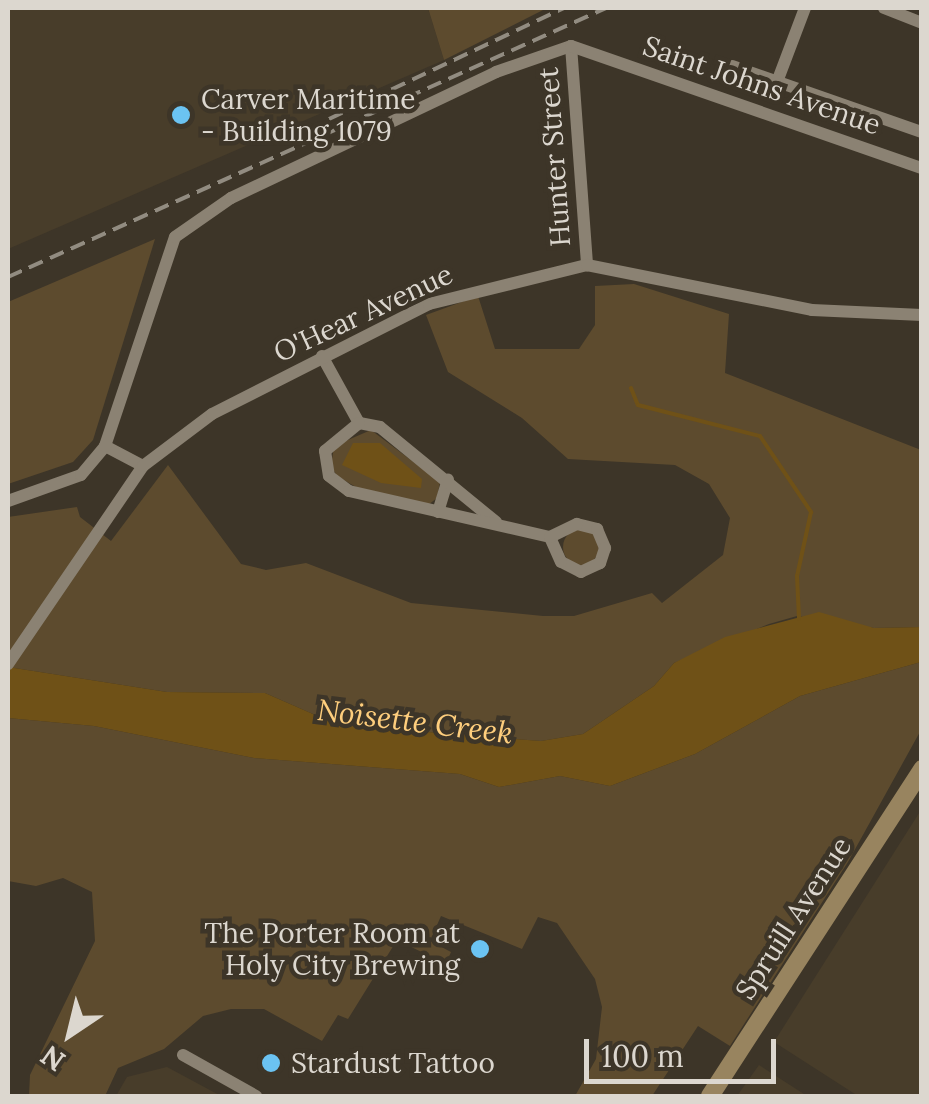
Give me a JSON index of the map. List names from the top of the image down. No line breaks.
{"streets":{"street":["Saint Johns Avenue","Hunter Street","O'Hear Avenue","Spruill Avenue"]},"crossings":[["Saint Johns Avenue","Hunter Street"],["Hunter Street","O'Hear Avenue"]],"water":["Noisette Creek"],"places":["Carver Maritime - Building 1079","The Porter Room at Holy City Brewing","Stardust Tattoo"],"scale_bar":"100 m","north":"bottom left"}
